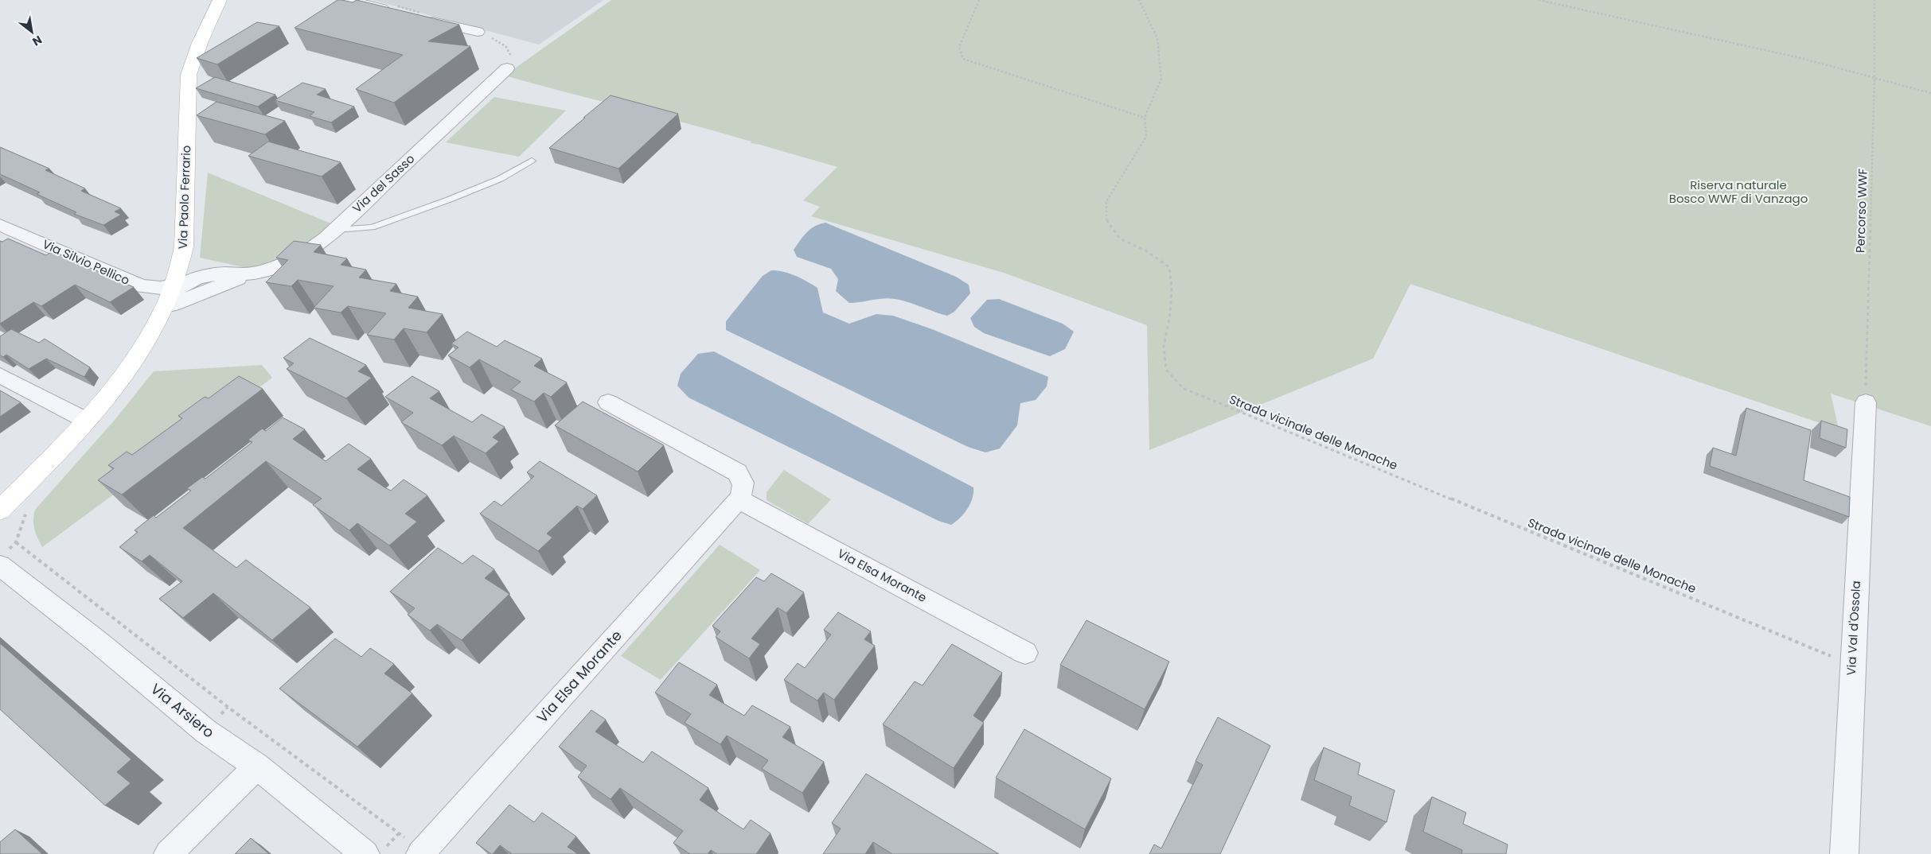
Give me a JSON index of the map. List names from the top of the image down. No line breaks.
{"streets":{"street":["Via del Sasso","Via Paolo Ferrario","Via Silvio Pellico","Via Elsa Morante","Via Val d'Ossola","Via Arsiero"],"path":["Percorso WWF","Strada vicinale delle Monache"]},"crossings":[["Via del Sasso","Via Paolo Ferrario"],["Via del Sasso","Via Silvio Pellico"],["Via Paolo Ferrario","Via Silvio Pellico"],["Percorso WWF","Via Val d'Ossola"],["Strada vicinale delle Monache","Via Val d'Ossola"]],"parks":["Riserva naturale Bosco WWF di Vanzago"],"north":"bottom right"}
